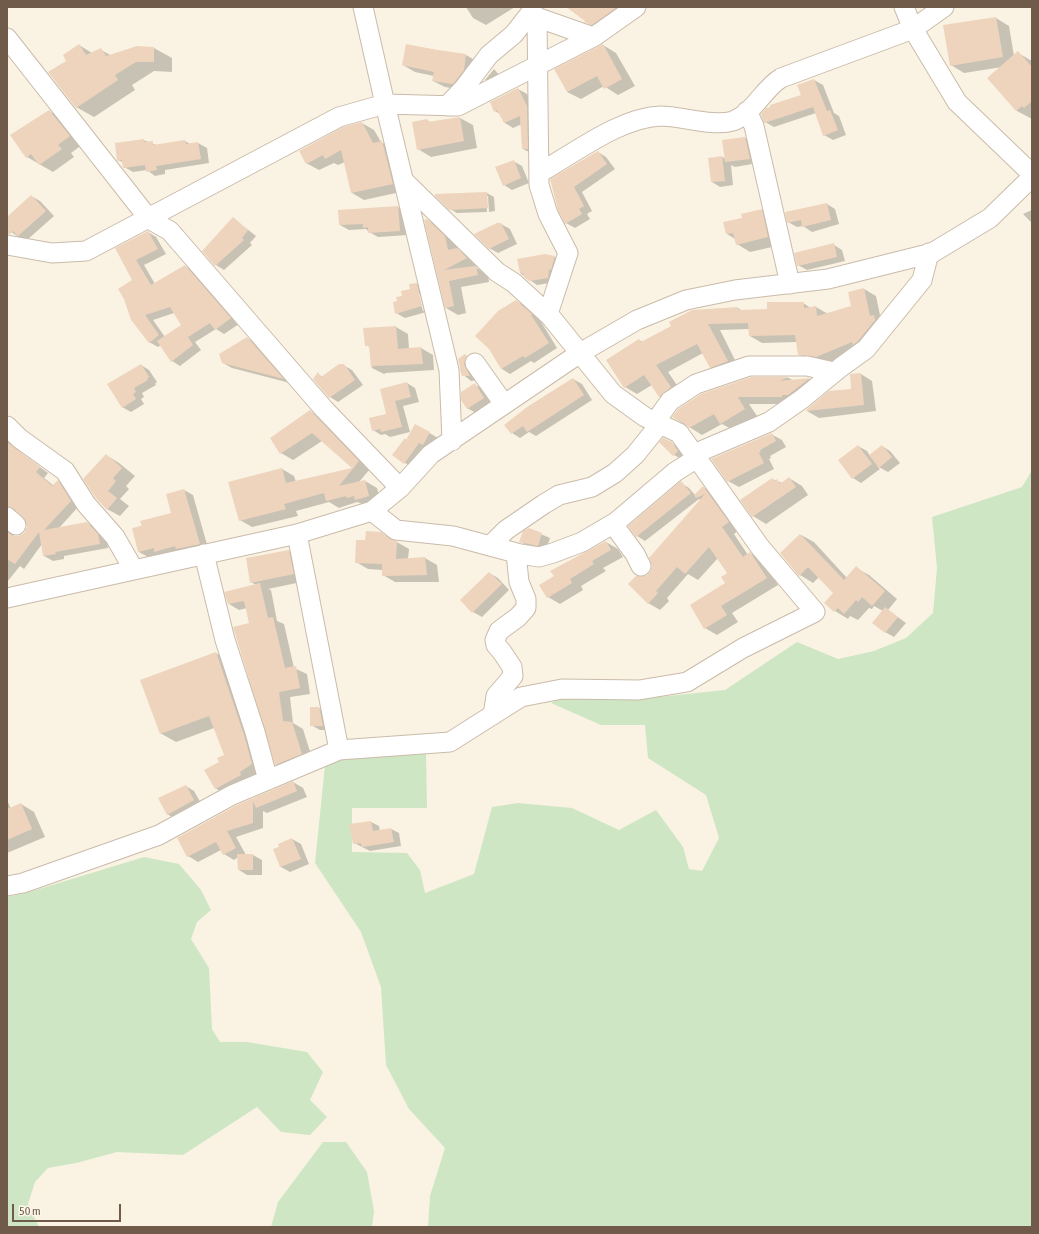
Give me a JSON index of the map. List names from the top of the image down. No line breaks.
{"scale_bar":"50 m"}
